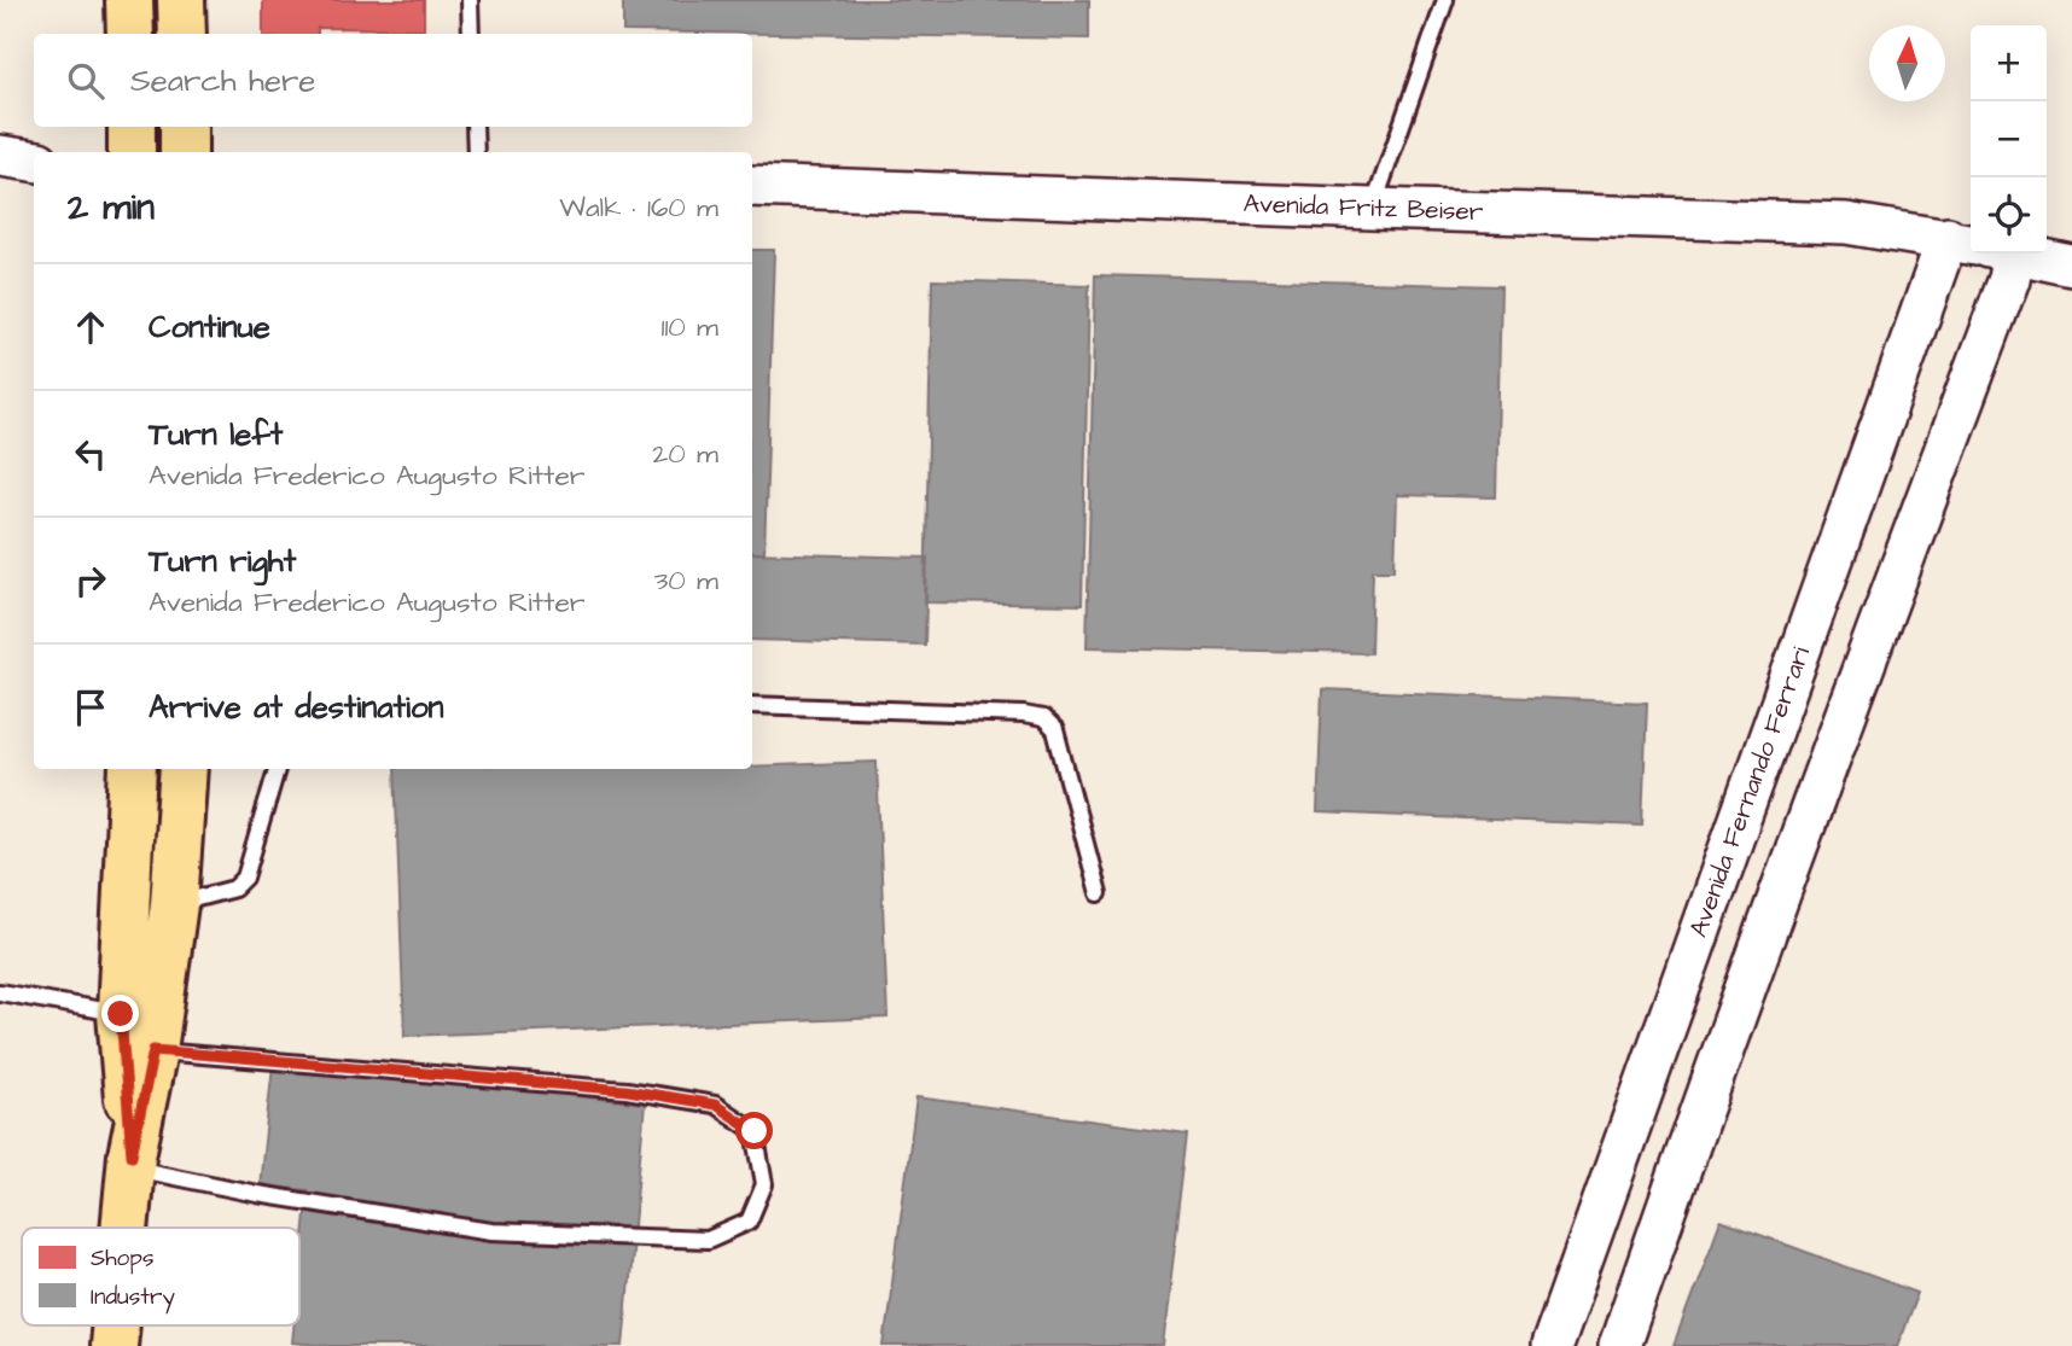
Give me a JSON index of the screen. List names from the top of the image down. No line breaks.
{"streets":{"main road":["Avenida Fritz Beiser","Avenida Fernando Ferrari"]},"legend":["Shops","Industry"],"north":"top","page":{"map_buttons":["+","−"],"search":"Search here","heading":["2 min","Walk · 160 m"],"list":[["Continue","110 m"],["Turn left","Avenida Frederico Augusto Ritter","20 m"],["Turn right","Avenida Frederico Augusto Ritter","30 m"],"Arrive at destination"]}}
